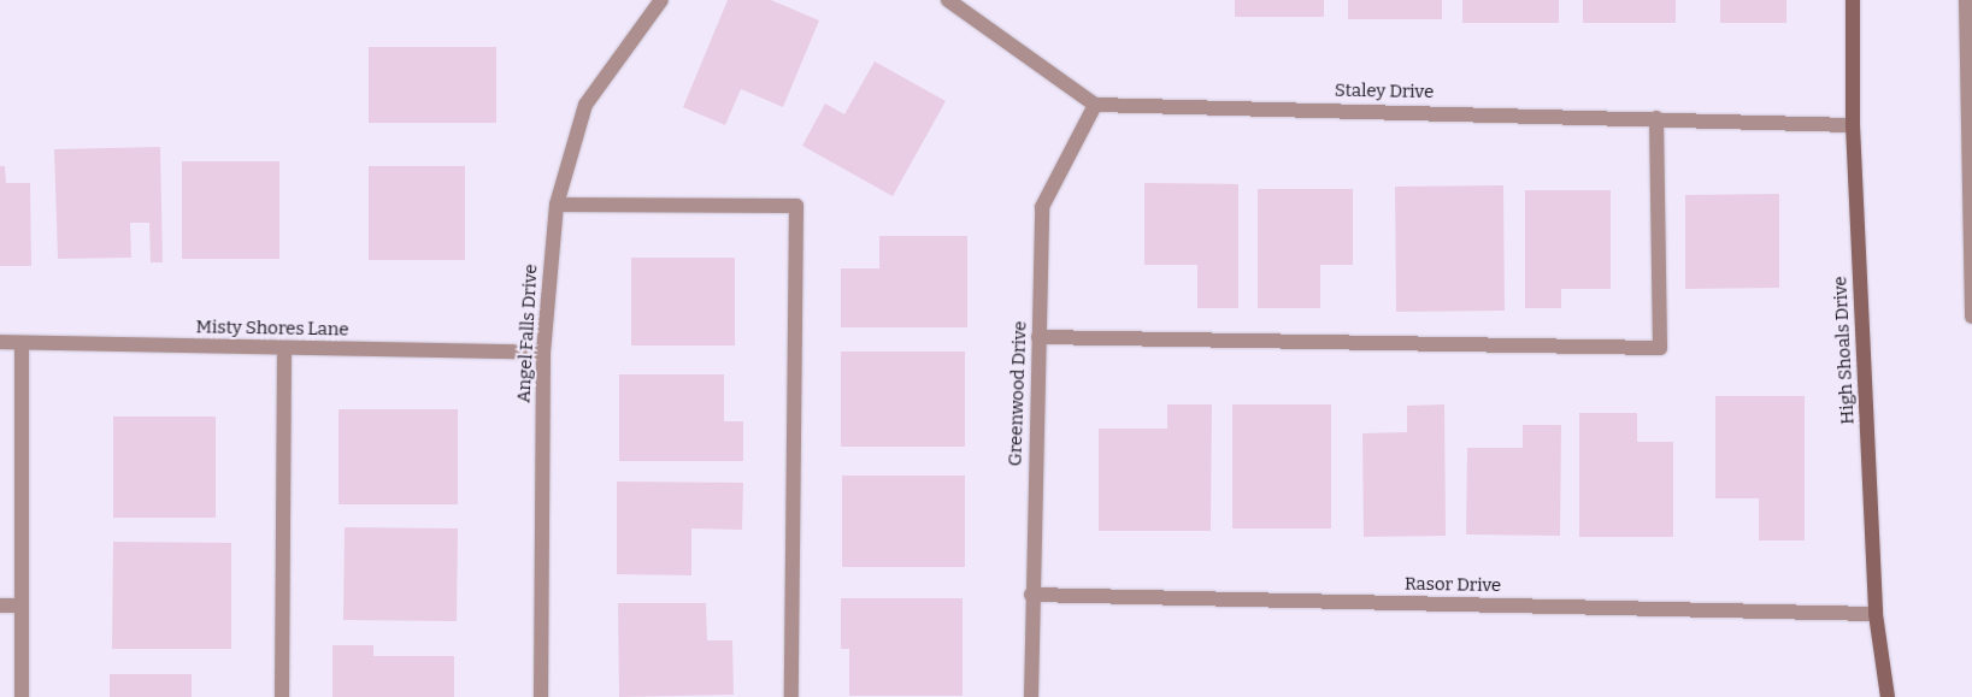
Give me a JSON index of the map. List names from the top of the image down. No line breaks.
{"streets":{"street":["Staley Drive","Misty Shores Lane","Angel Falls Drive","High Shoals Drive","Greenwood Drive","Rasor Drive"]},"crossings":[["Staley Drive","High Shoals Drive"],["Staley Drive","Greenwood Drive"],["Misty Shores Lane","Angel Falls Drive"],["High Shoals Drive","Rasor Drive"],["Greenwood Drive","Rasor Drive"]]}
